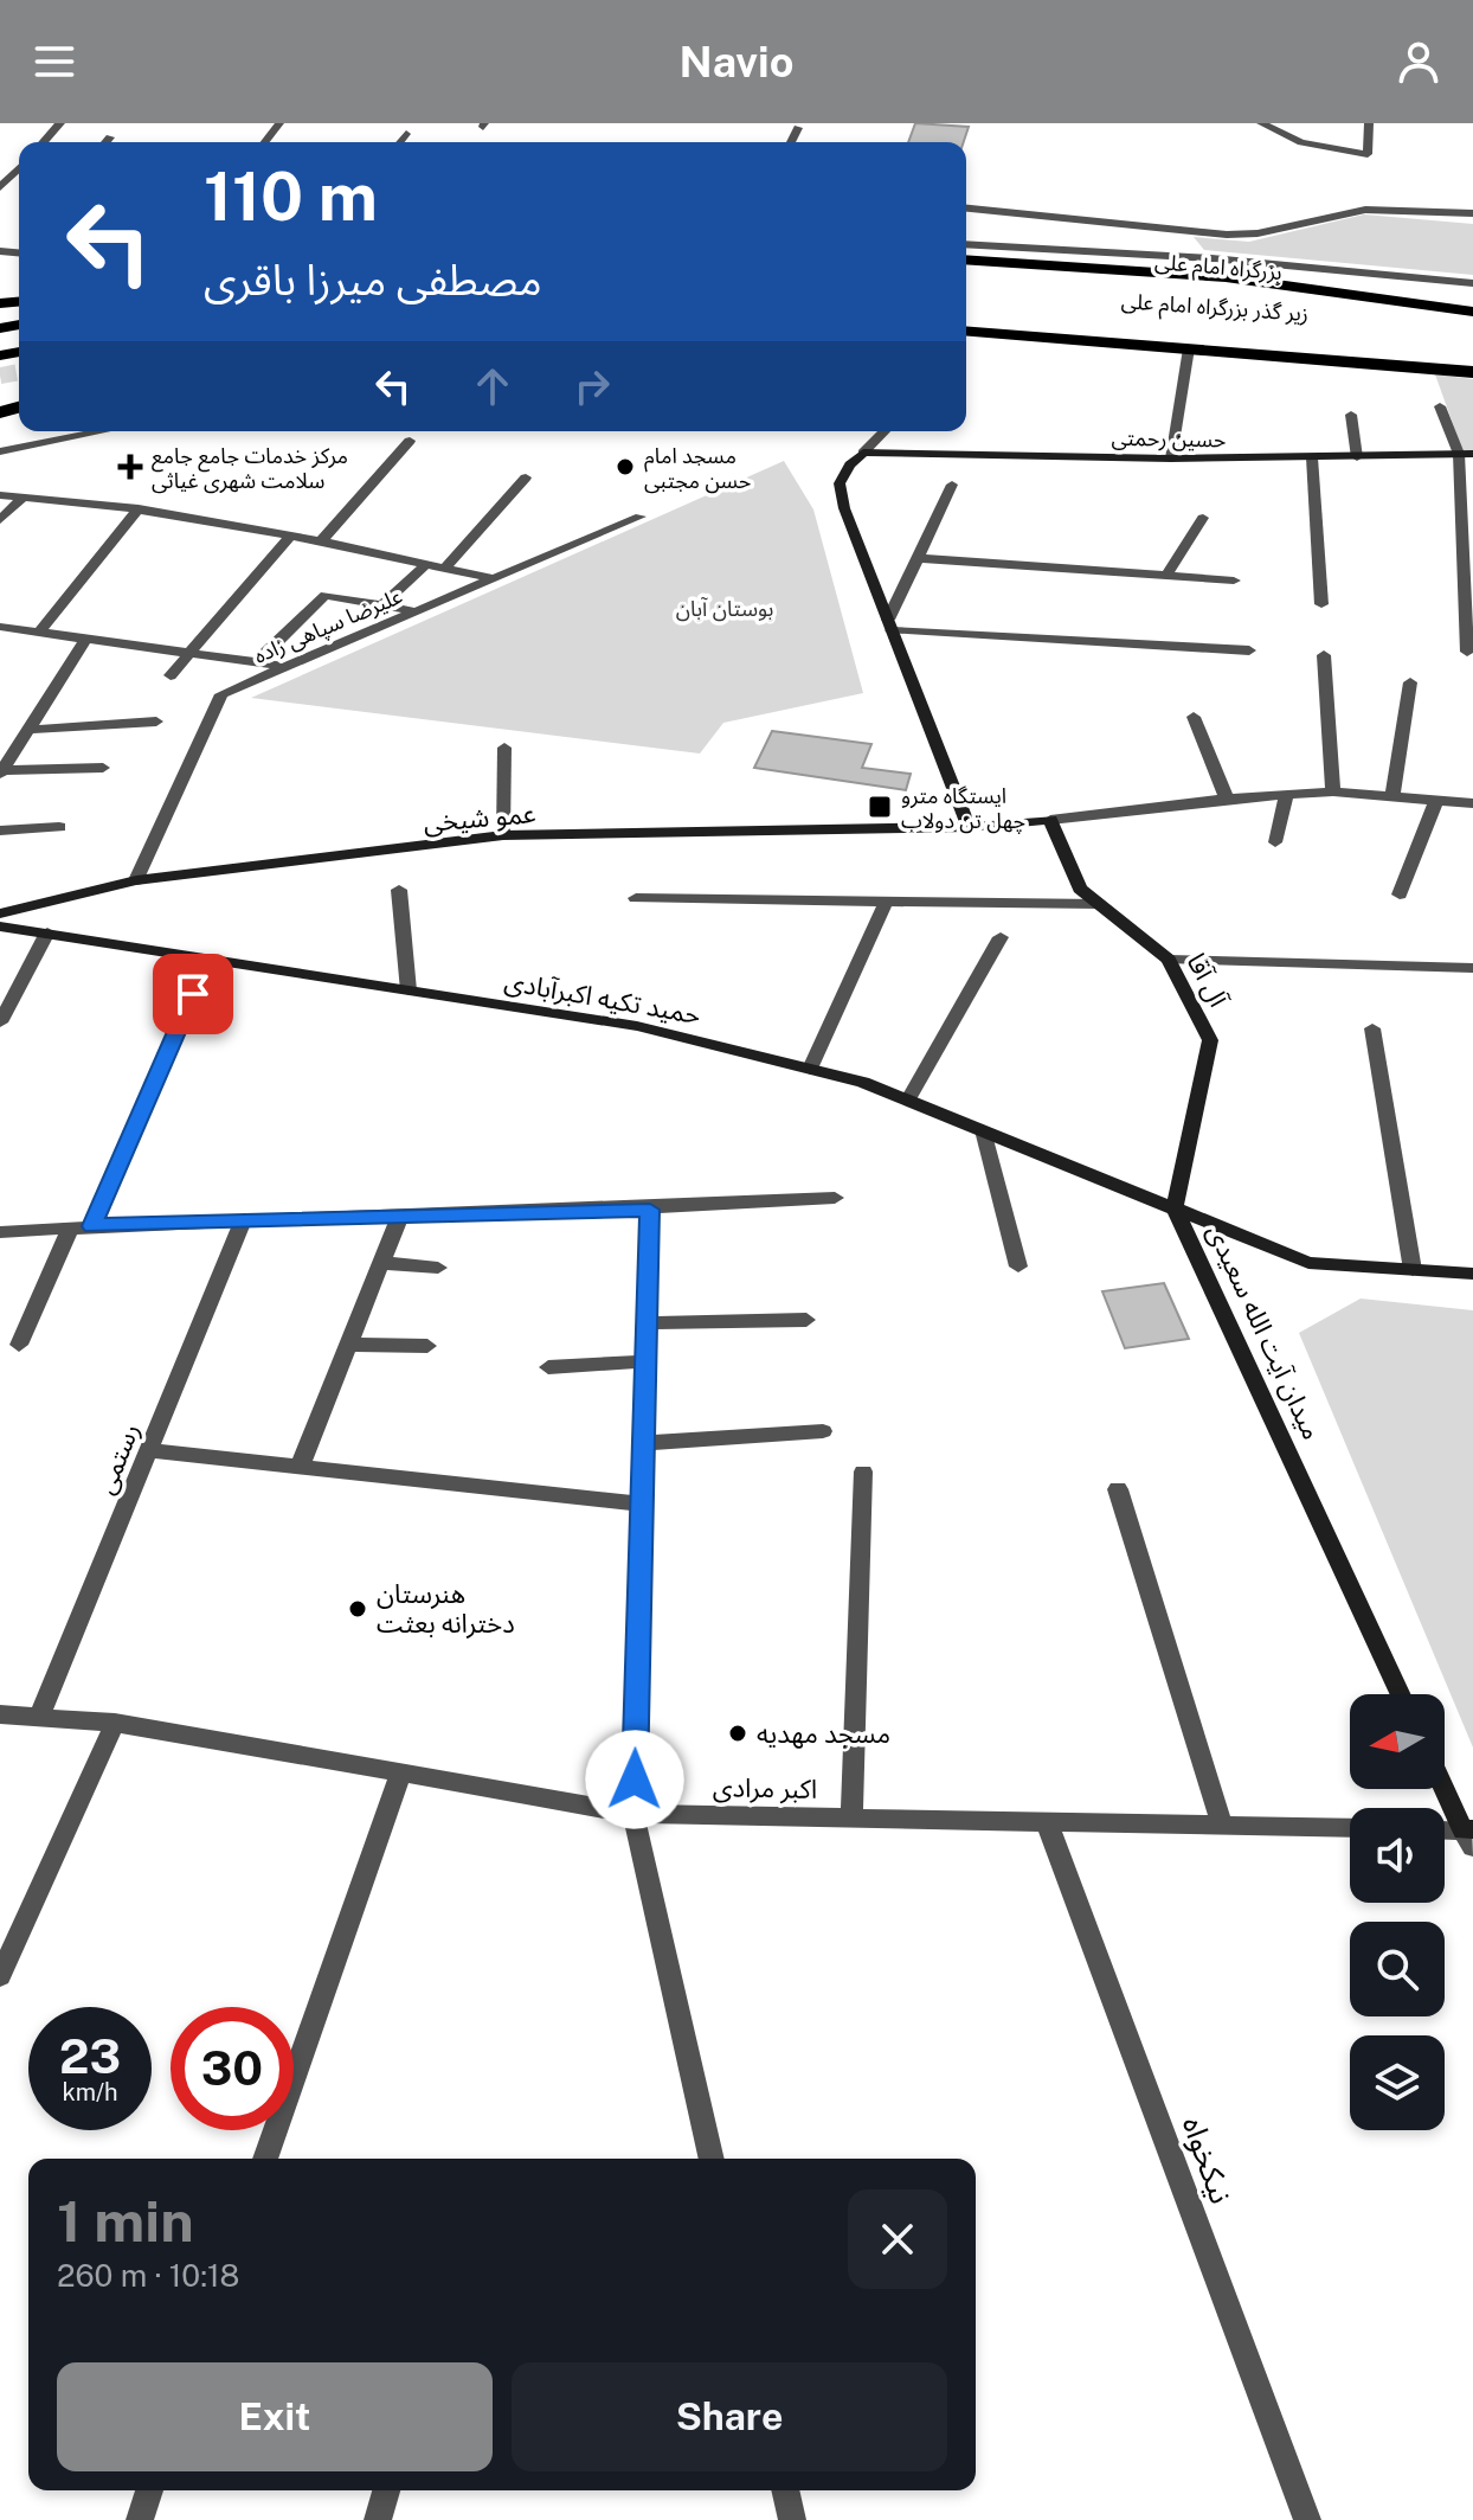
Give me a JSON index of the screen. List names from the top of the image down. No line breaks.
{"streets":{"highway":["بزرگراه امام علی","زیر گذر بزرگراه امام علی"],"main road":["حسین رحمتی","عمو شیخی","آل آقا","حمید تکیه اکبرآبادی","میدان آیت الله سعیدی"],"street":["علیرضا سپاهی زاده","رستمی","اکبر مرادی","نیکخواه"]},"crossings":[["علیرضا سپاهی زاده","عمو شیخی"],["عمو شیخی","آل آقا"],["آل آقا","حمید تکیه اکبرآبادی"],["آل آقا","میدان آیت الله سعیدی"],["حمید تکیه اکبرآبادی","میدان آیت الله سعیدی"],["رستمی","اکبر مرادی"],["اکبر مرادی","نیکخواه"]],"parks":["بوستان آبان"],"places":{"health":["مرکز خدمات جامع جامع سلامت شهری غیاثی"],"other":["مسجد امام حسن مجتبی","هنرستان دخترانه بعثت","مسجد مهدیه"],"transit":["ایستگاه مترو چهل تن دولاب"]},"north":"left","page":{"header":"Navio","turn":["110 m","مصطفی میرزا باقری"],"speed":"23 km/h","limit":"30","heading":["1 min","260 m · 10:18"],"buttons":["Exit","Share"]}}
